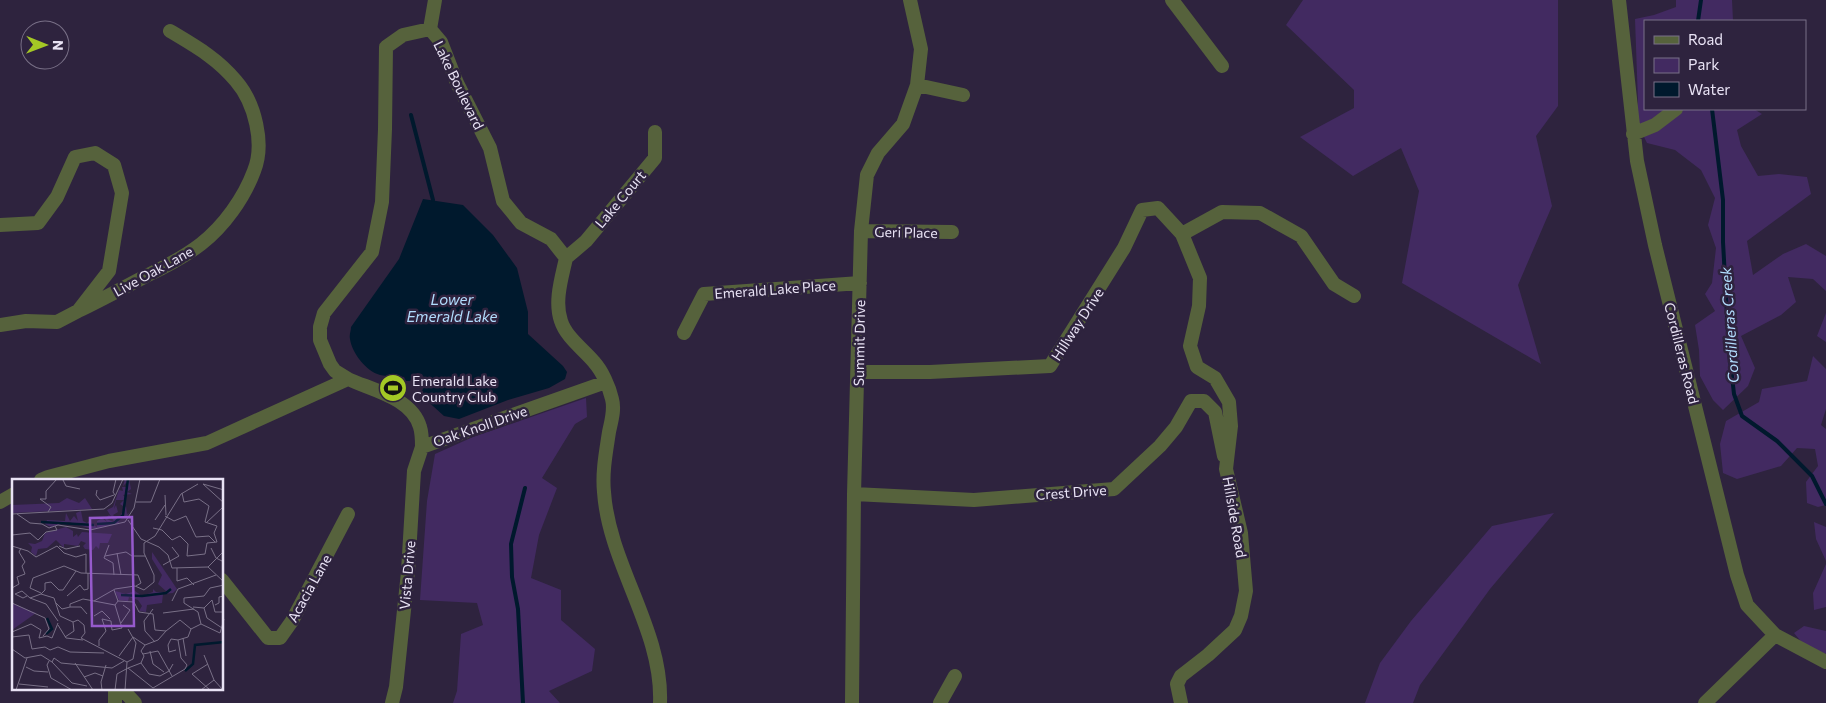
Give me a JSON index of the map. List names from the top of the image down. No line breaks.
{"streets":{"street":["Lake Boulevard","Lake Court","Geri Place","Live Oak Lane","Emerald Lake Place","Hillway Drive","Summit Drive","Cordilleras Road","Oak Knoll Drive","Crest Drive","Hillside Road","Vista Drive","Acacia Lane"]},"crossings":[["Lake Boulevard","Lake Court"],["Lake Boulevard","Oak Knoll Drive"],["Geri Place","Summit Drive"],["Emerald Lake Place","Summit Drive"],["Hillway Drive","Summit Drive"],["Hillway Drive","Hillside Road"],["Summit Drive","Crest Drive"],["Oak Knoll Drive","Vista Drive"],["Crest Drive","Hillside Road"]],"water":["Lower Emerald Lake","Cordilleras Creek"],"places":{"sports":["Emerald Lake Country Club"]},"legend":["Road","Park","Water"],"north":"right"}
